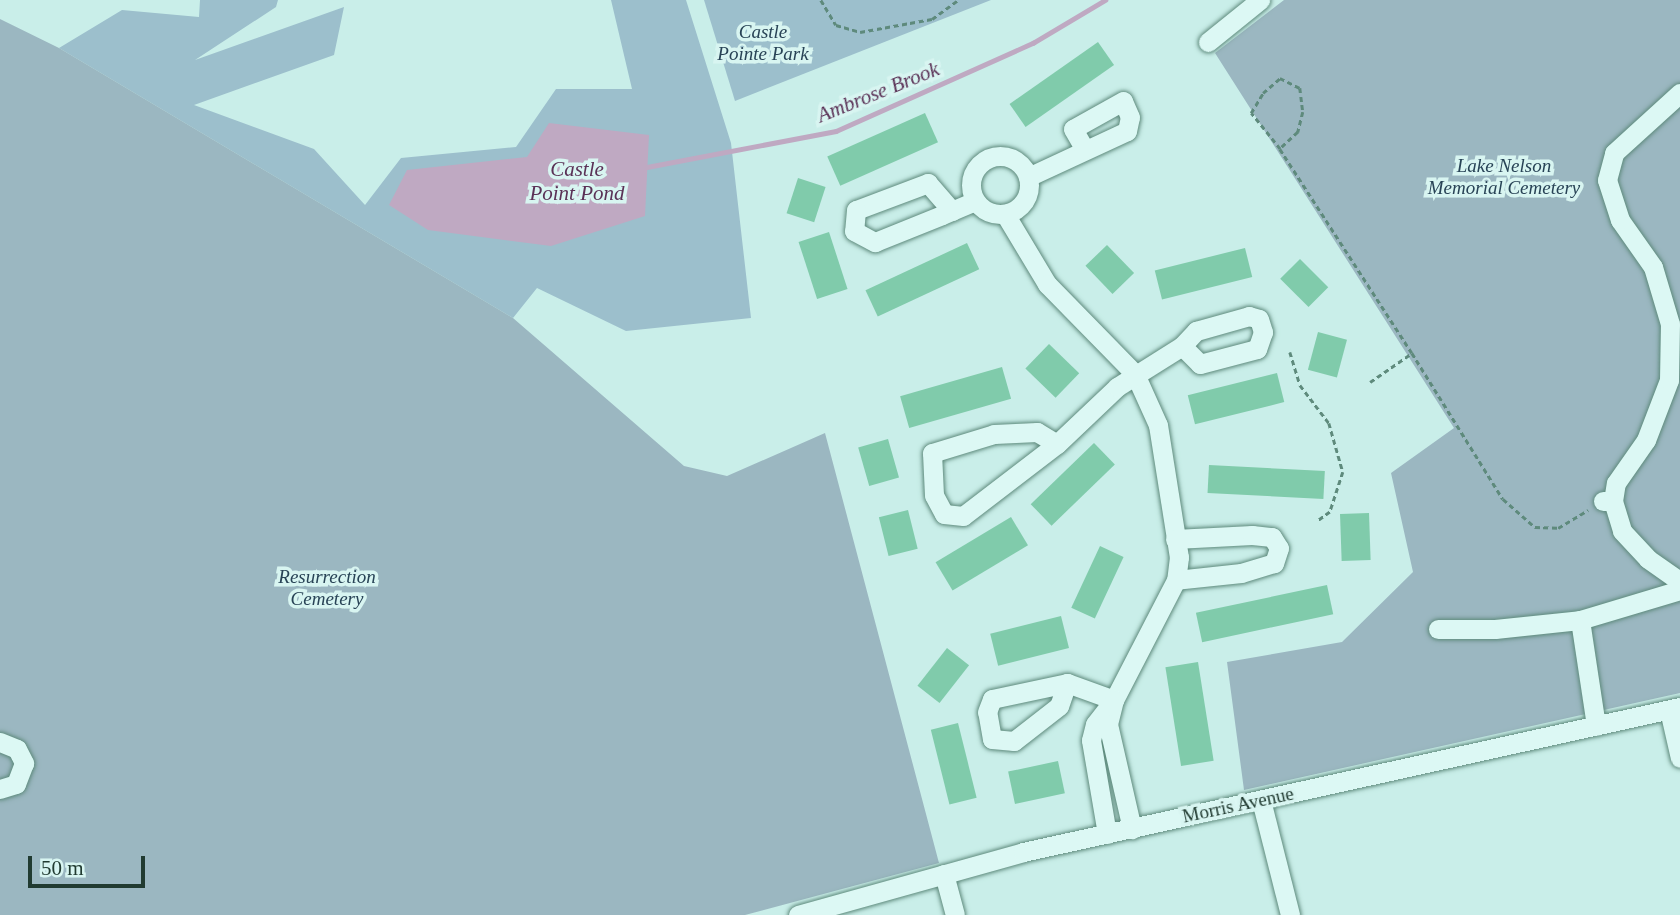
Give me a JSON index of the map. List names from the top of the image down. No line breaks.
{"streets":{"street":["Morris Avenue"]},"water":["Ambrose Brook","Castle Point Pond"],"parks":["Castle Pointe Park","Lake Nelson Memorial Cemetery","Resurrection Cemetery"],"scale_bar":"50 m"}
